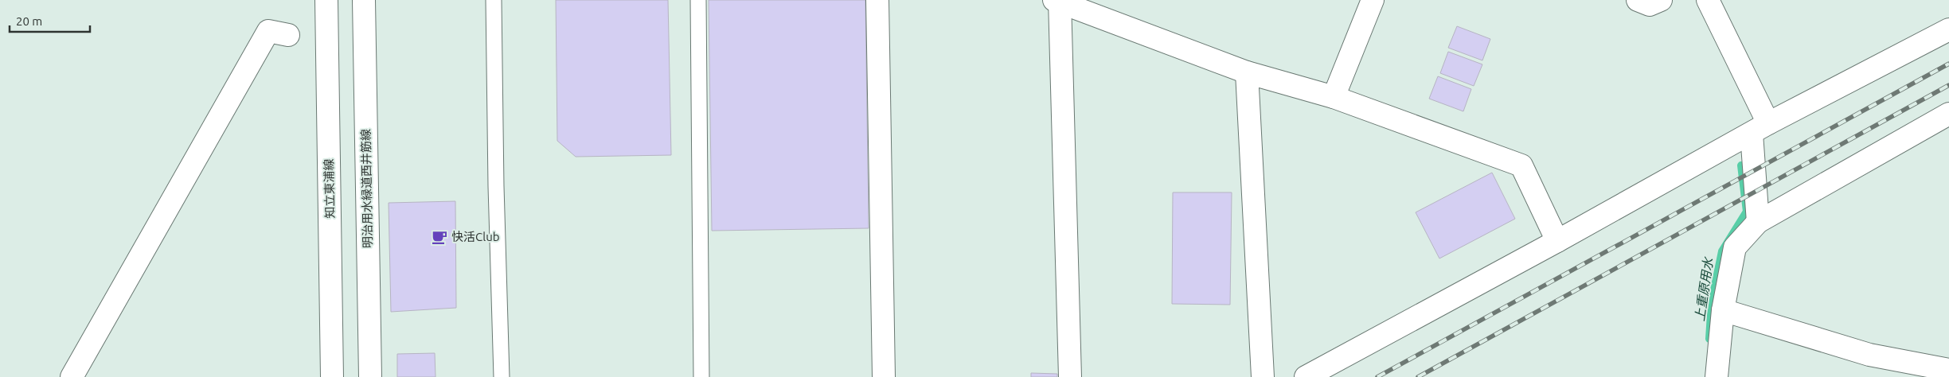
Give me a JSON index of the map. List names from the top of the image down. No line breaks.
{"streets":{"street":["知立東浦線","明治用水緑道西井筋線"]},"water":["上重原用水"],"places":{"cafe":["快活Club"]},"scale_bar":"20 m"}
